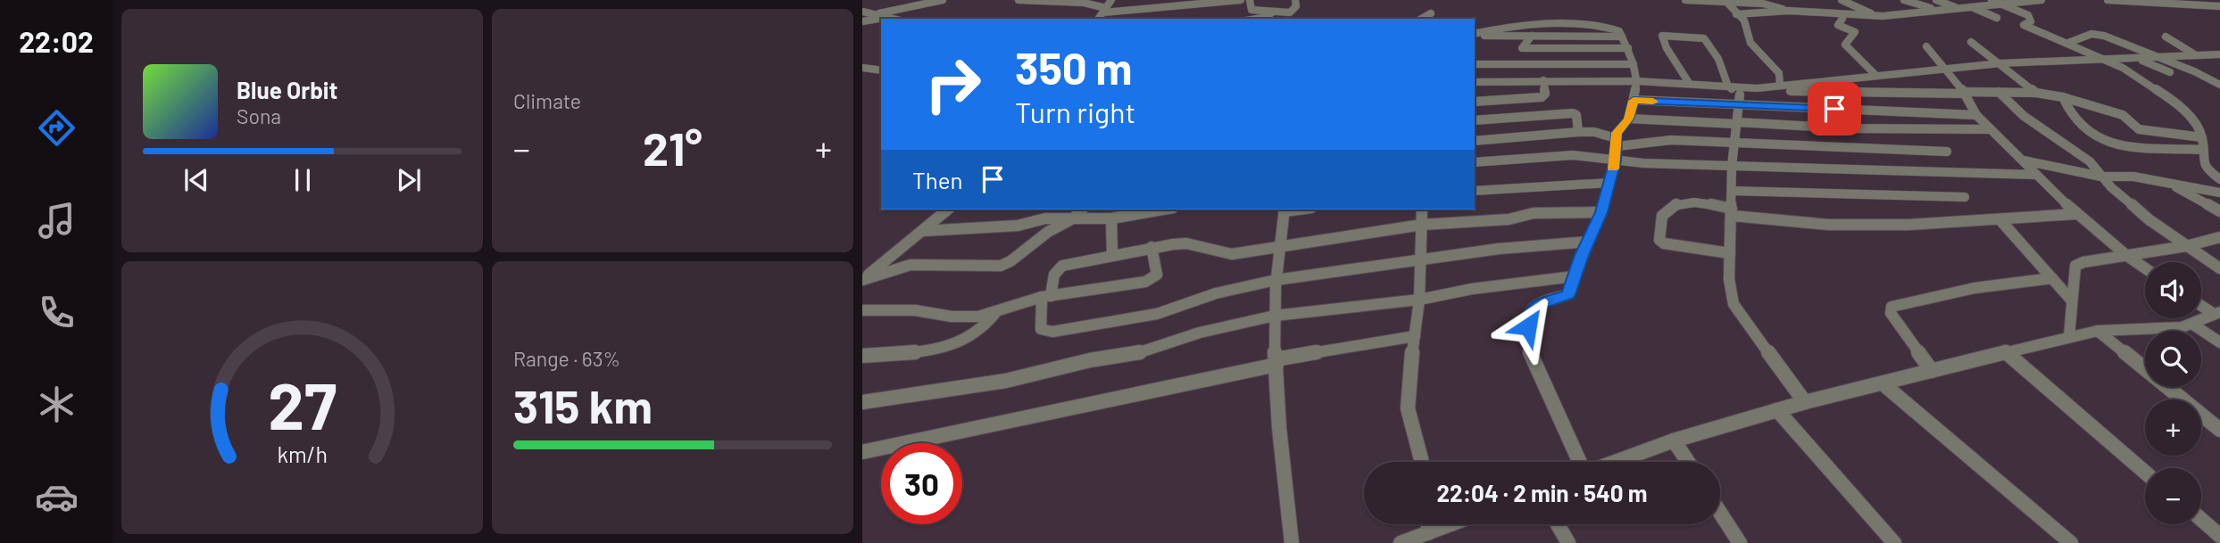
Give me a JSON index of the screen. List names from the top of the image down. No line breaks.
{"page":{"tabs":"22:02","tile":["Climate",["Range · 63%","315 km"]],"turn":["350 m","Turn right"],"song":["Blue Orbit","Sona"],"heat":["−","21°","+"],"then":"Then","map_buttons":["+","−"],"limit":"30","trip":"22:04 · 2 min · 540 m","gauge":["27","km/h"]}}
